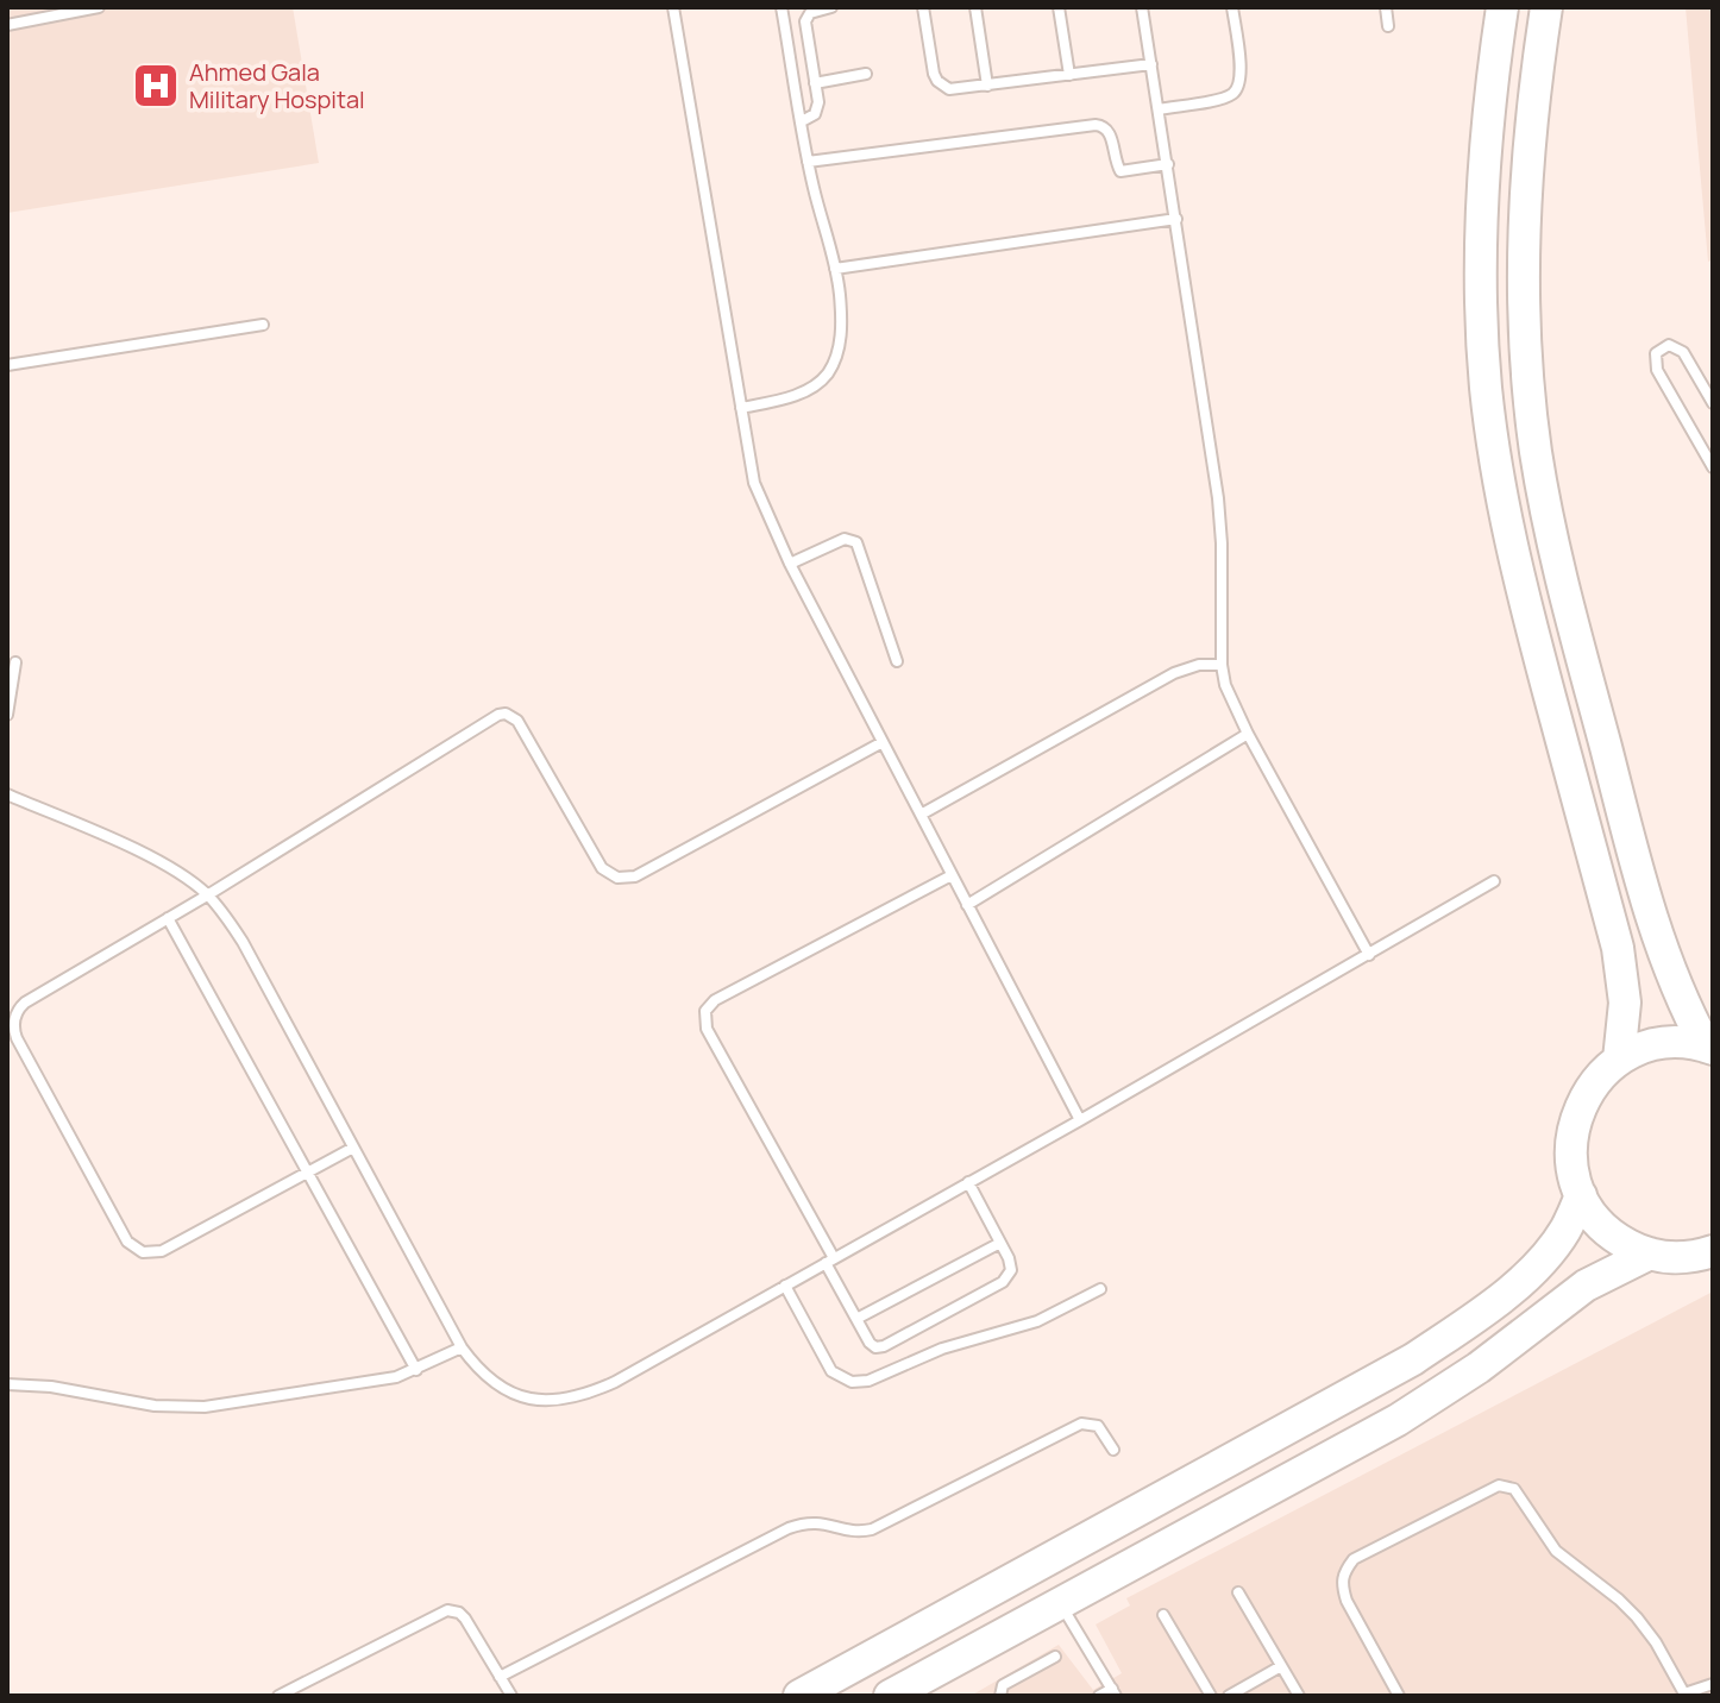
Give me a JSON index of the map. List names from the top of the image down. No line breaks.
{"places":{"hospital":["Ahmed Gala Military Hospital"]}}
